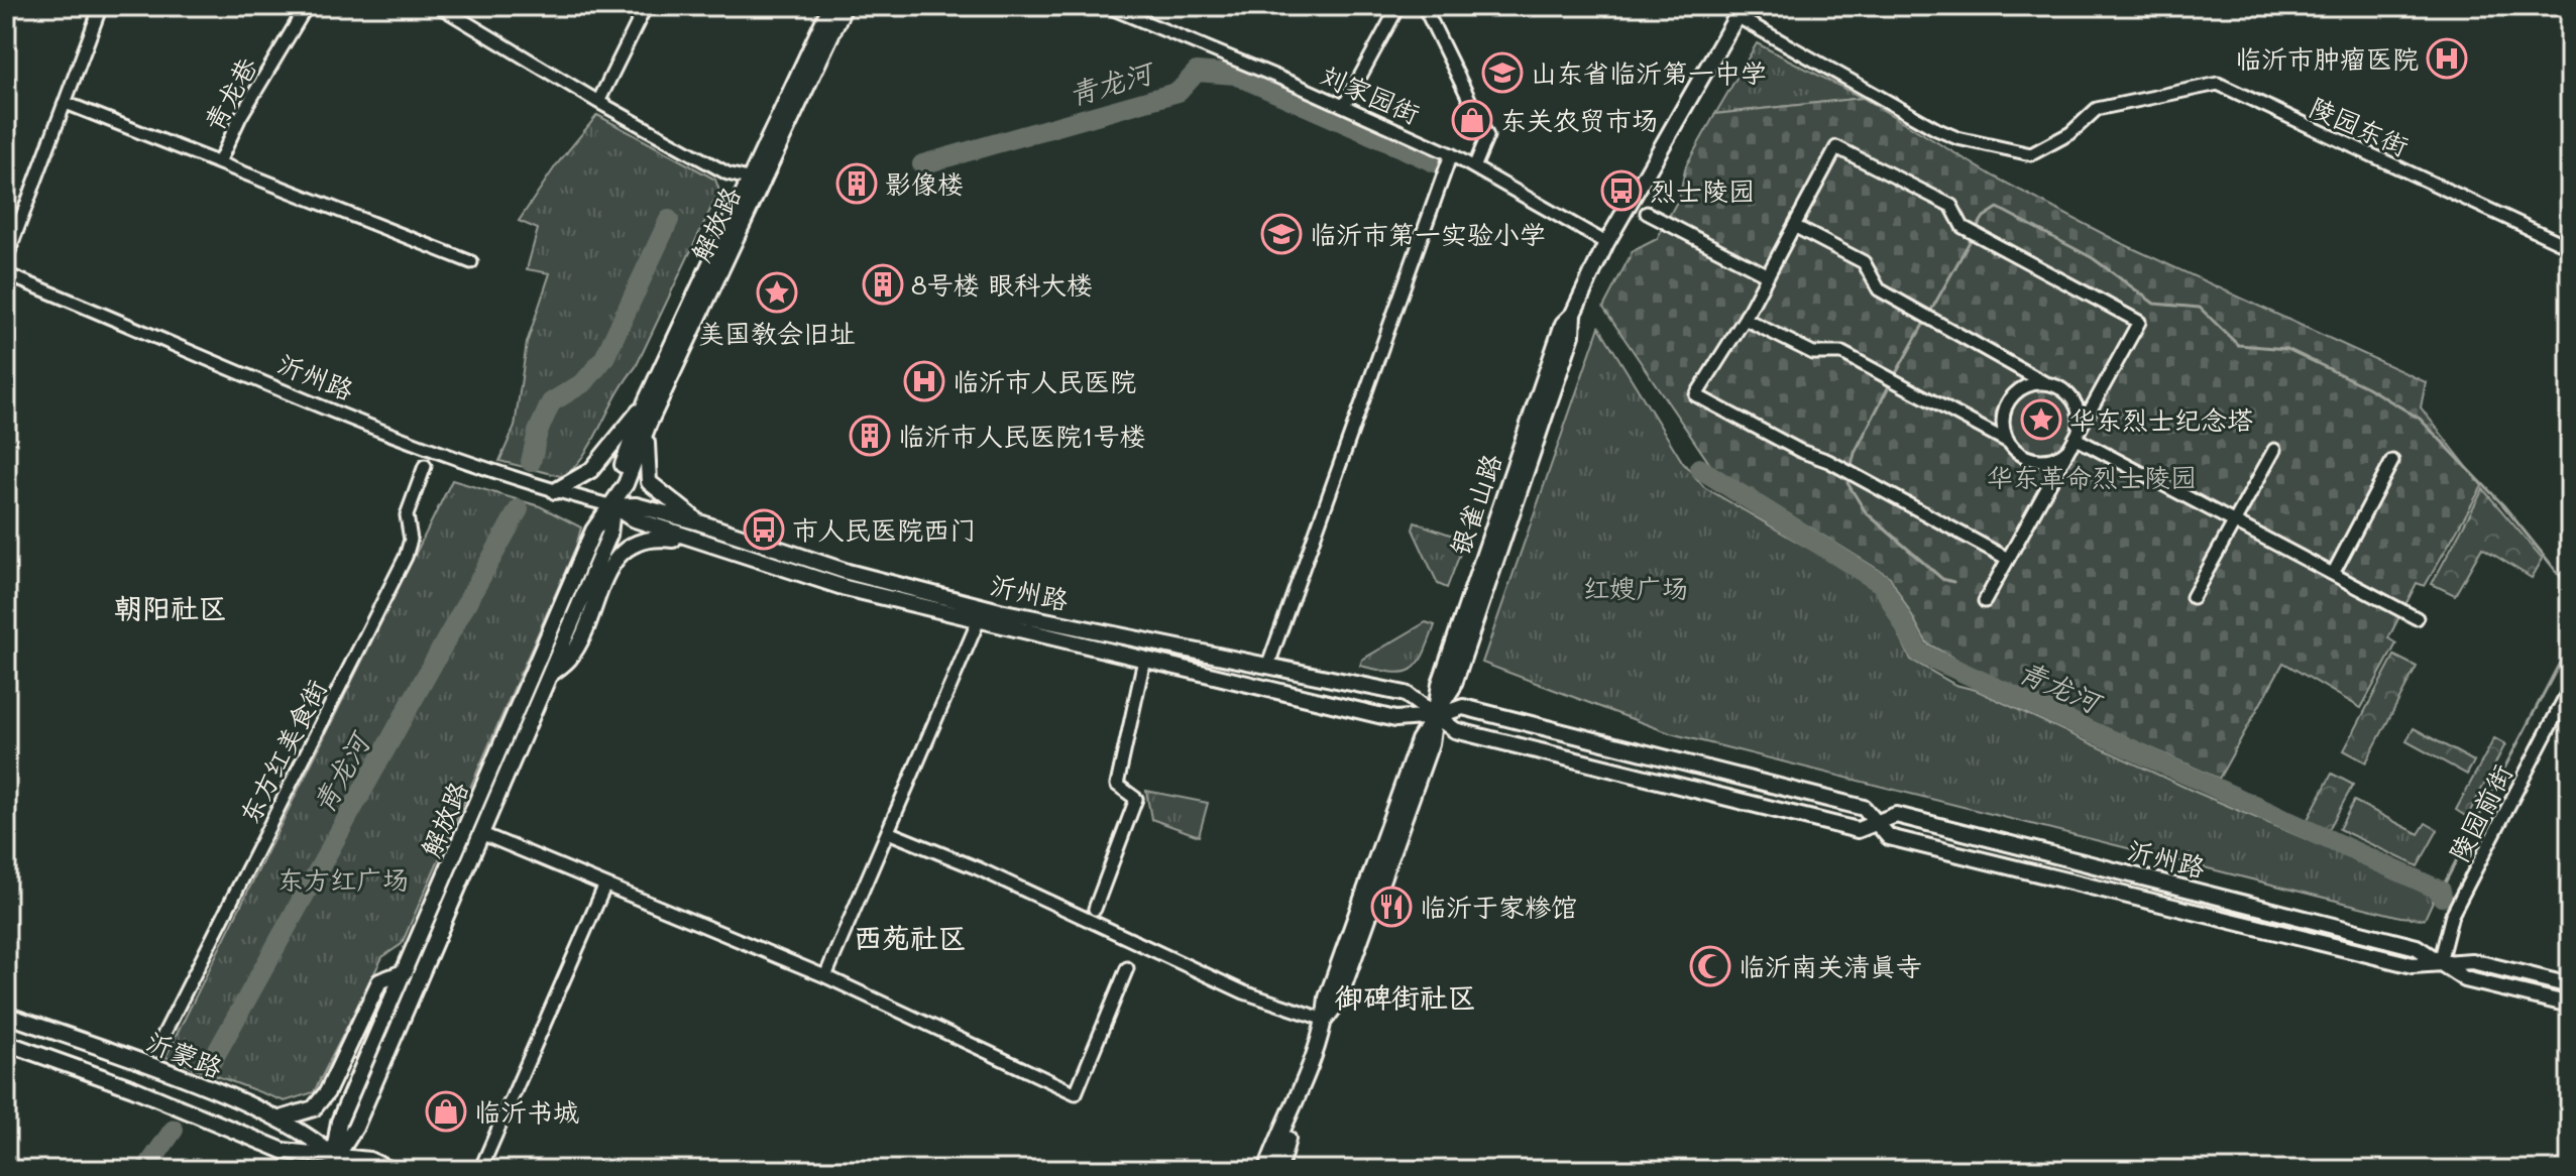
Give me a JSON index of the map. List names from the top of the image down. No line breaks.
{"streets":{"main road":["解放路","沂州路","银雀山路","沂蒙路"],"street":["青龙巷","刘家园街","陵园东街","东方红美食街","陵园前街"]},"crossings":[["刘家园街","银雀山路"],["陵园东街","银雀山路"],["解放路","沂州路"],["解放路","沂蒙路"],["沂州路","银雀山路"],["沂州路","陵园前街"]],"districts":["朝阳社区","西苑社区","御碑街社区"],"water":["青龙河"],"parks":["华东革命烈士陵园","红嫂广场","东方红广场"],"places":{"hospital":["临沂市肿瘤医院","临沂市人民医院"],"school or university":["山东省临沂第一中学","临沂市第一实验小学"],"shop":["东关农贸市场","临沂书城"],"building":["影像楼","8号楼 眼科大楼","临沂市人民医院1号楼"],"bus stop":["烈士陵园","市人民医院西门"],"place":["美国教会旧址","华东烈士纪念塔"],"restaurant":["临沂于家糁馆"],"mosque":["临沂南关清真寺"]}}
